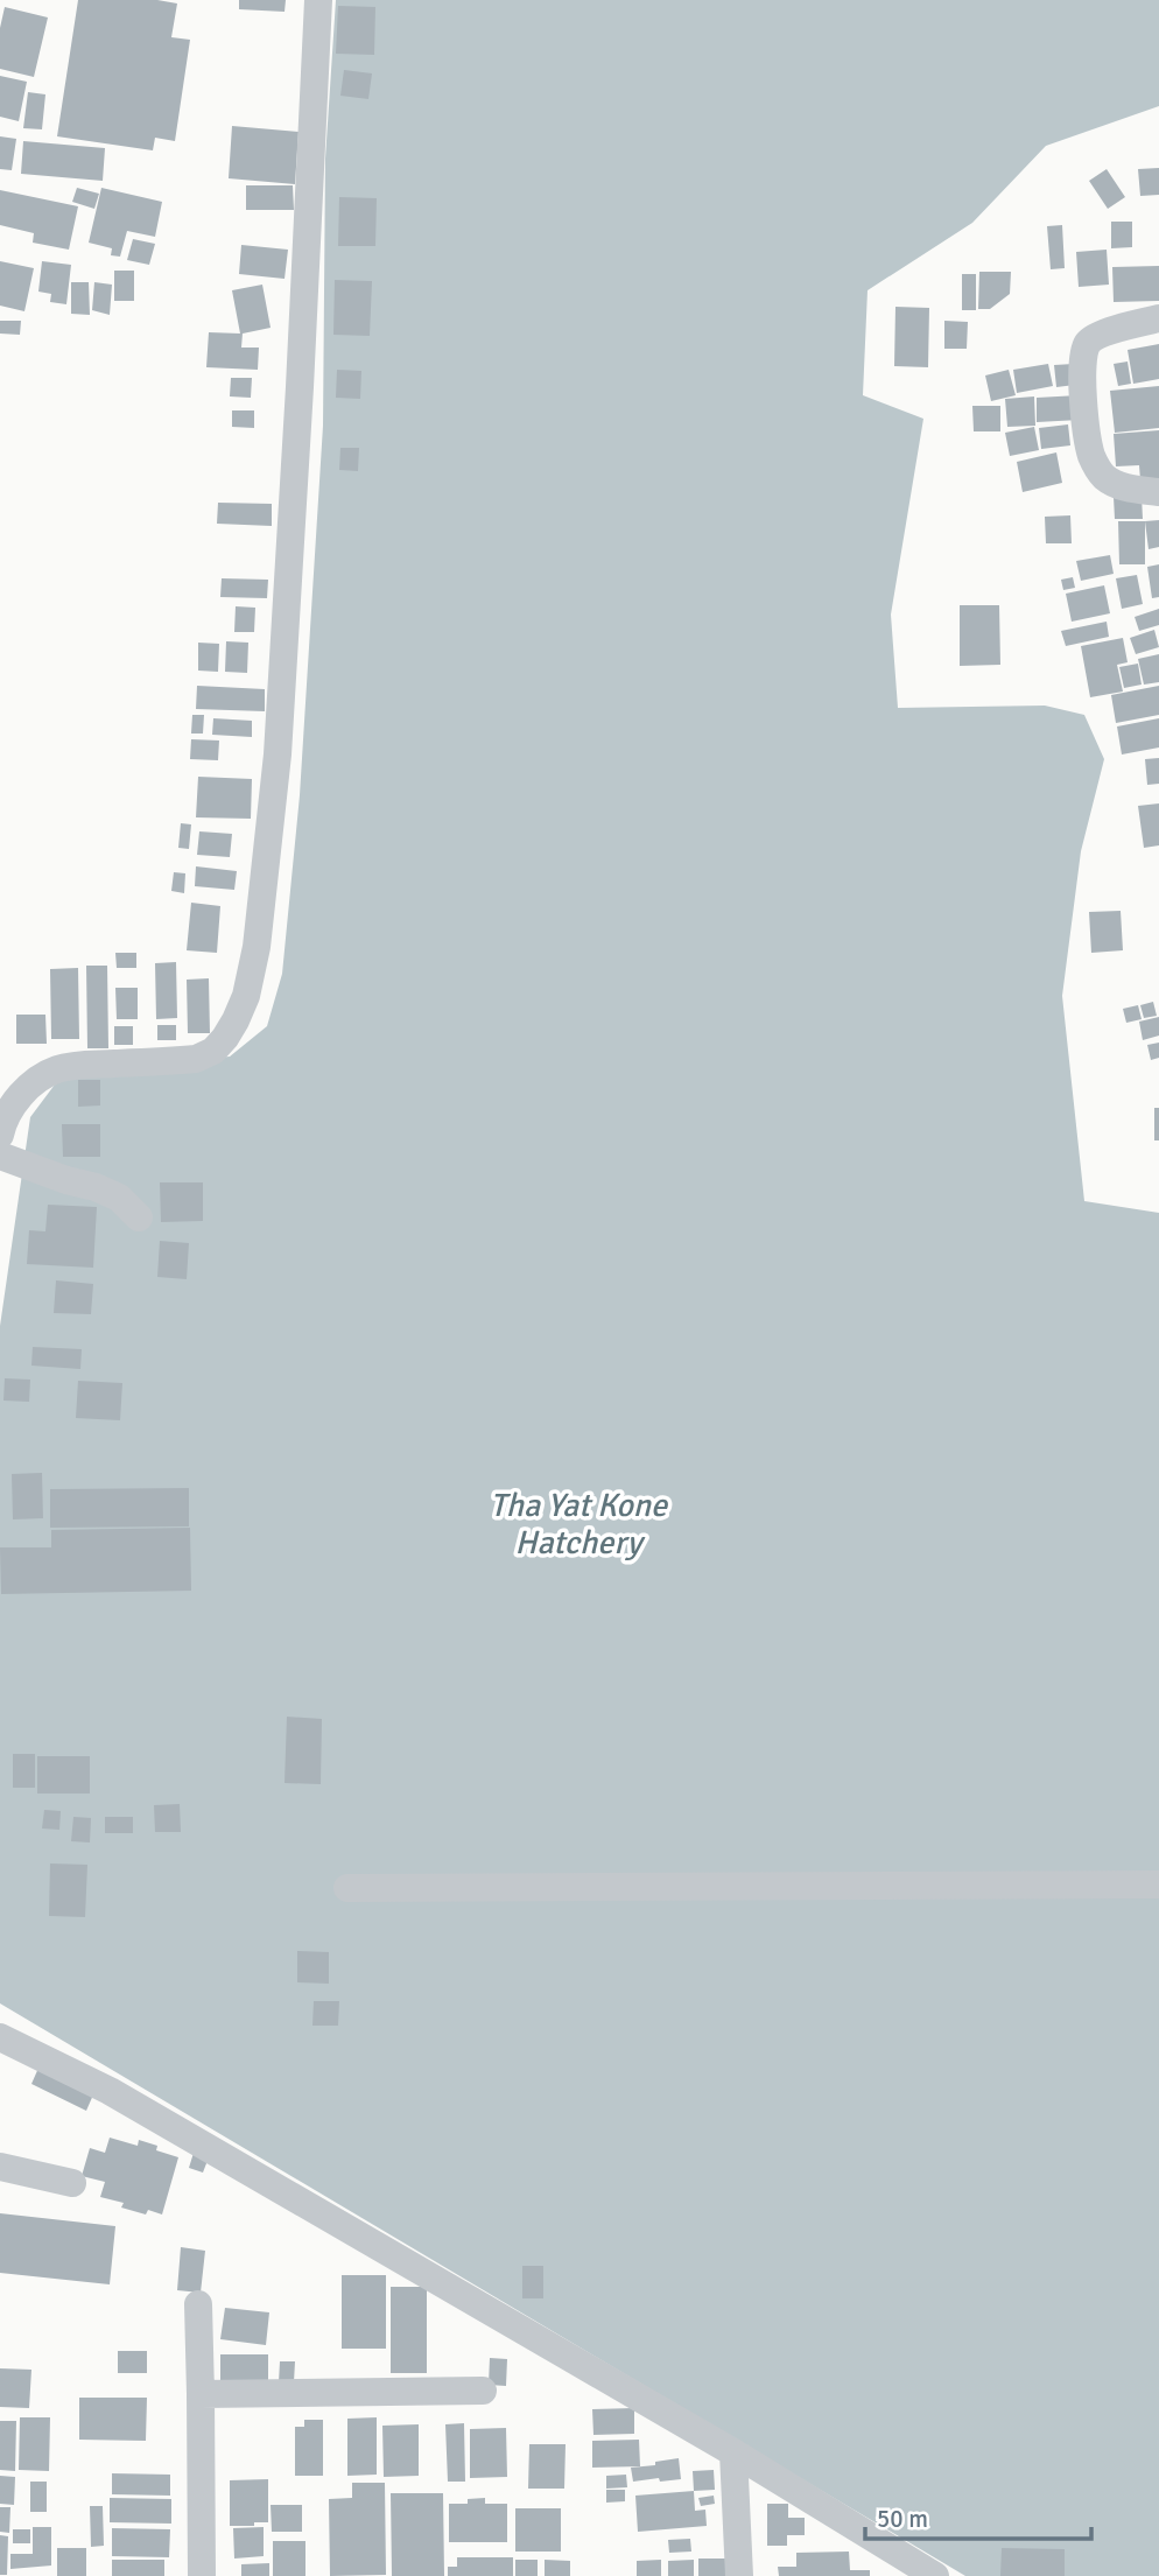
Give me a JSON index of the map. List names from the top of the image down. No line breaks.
{"water":["Tha Yat Kone Hatchery"],"scale_bar":"50 m"}
